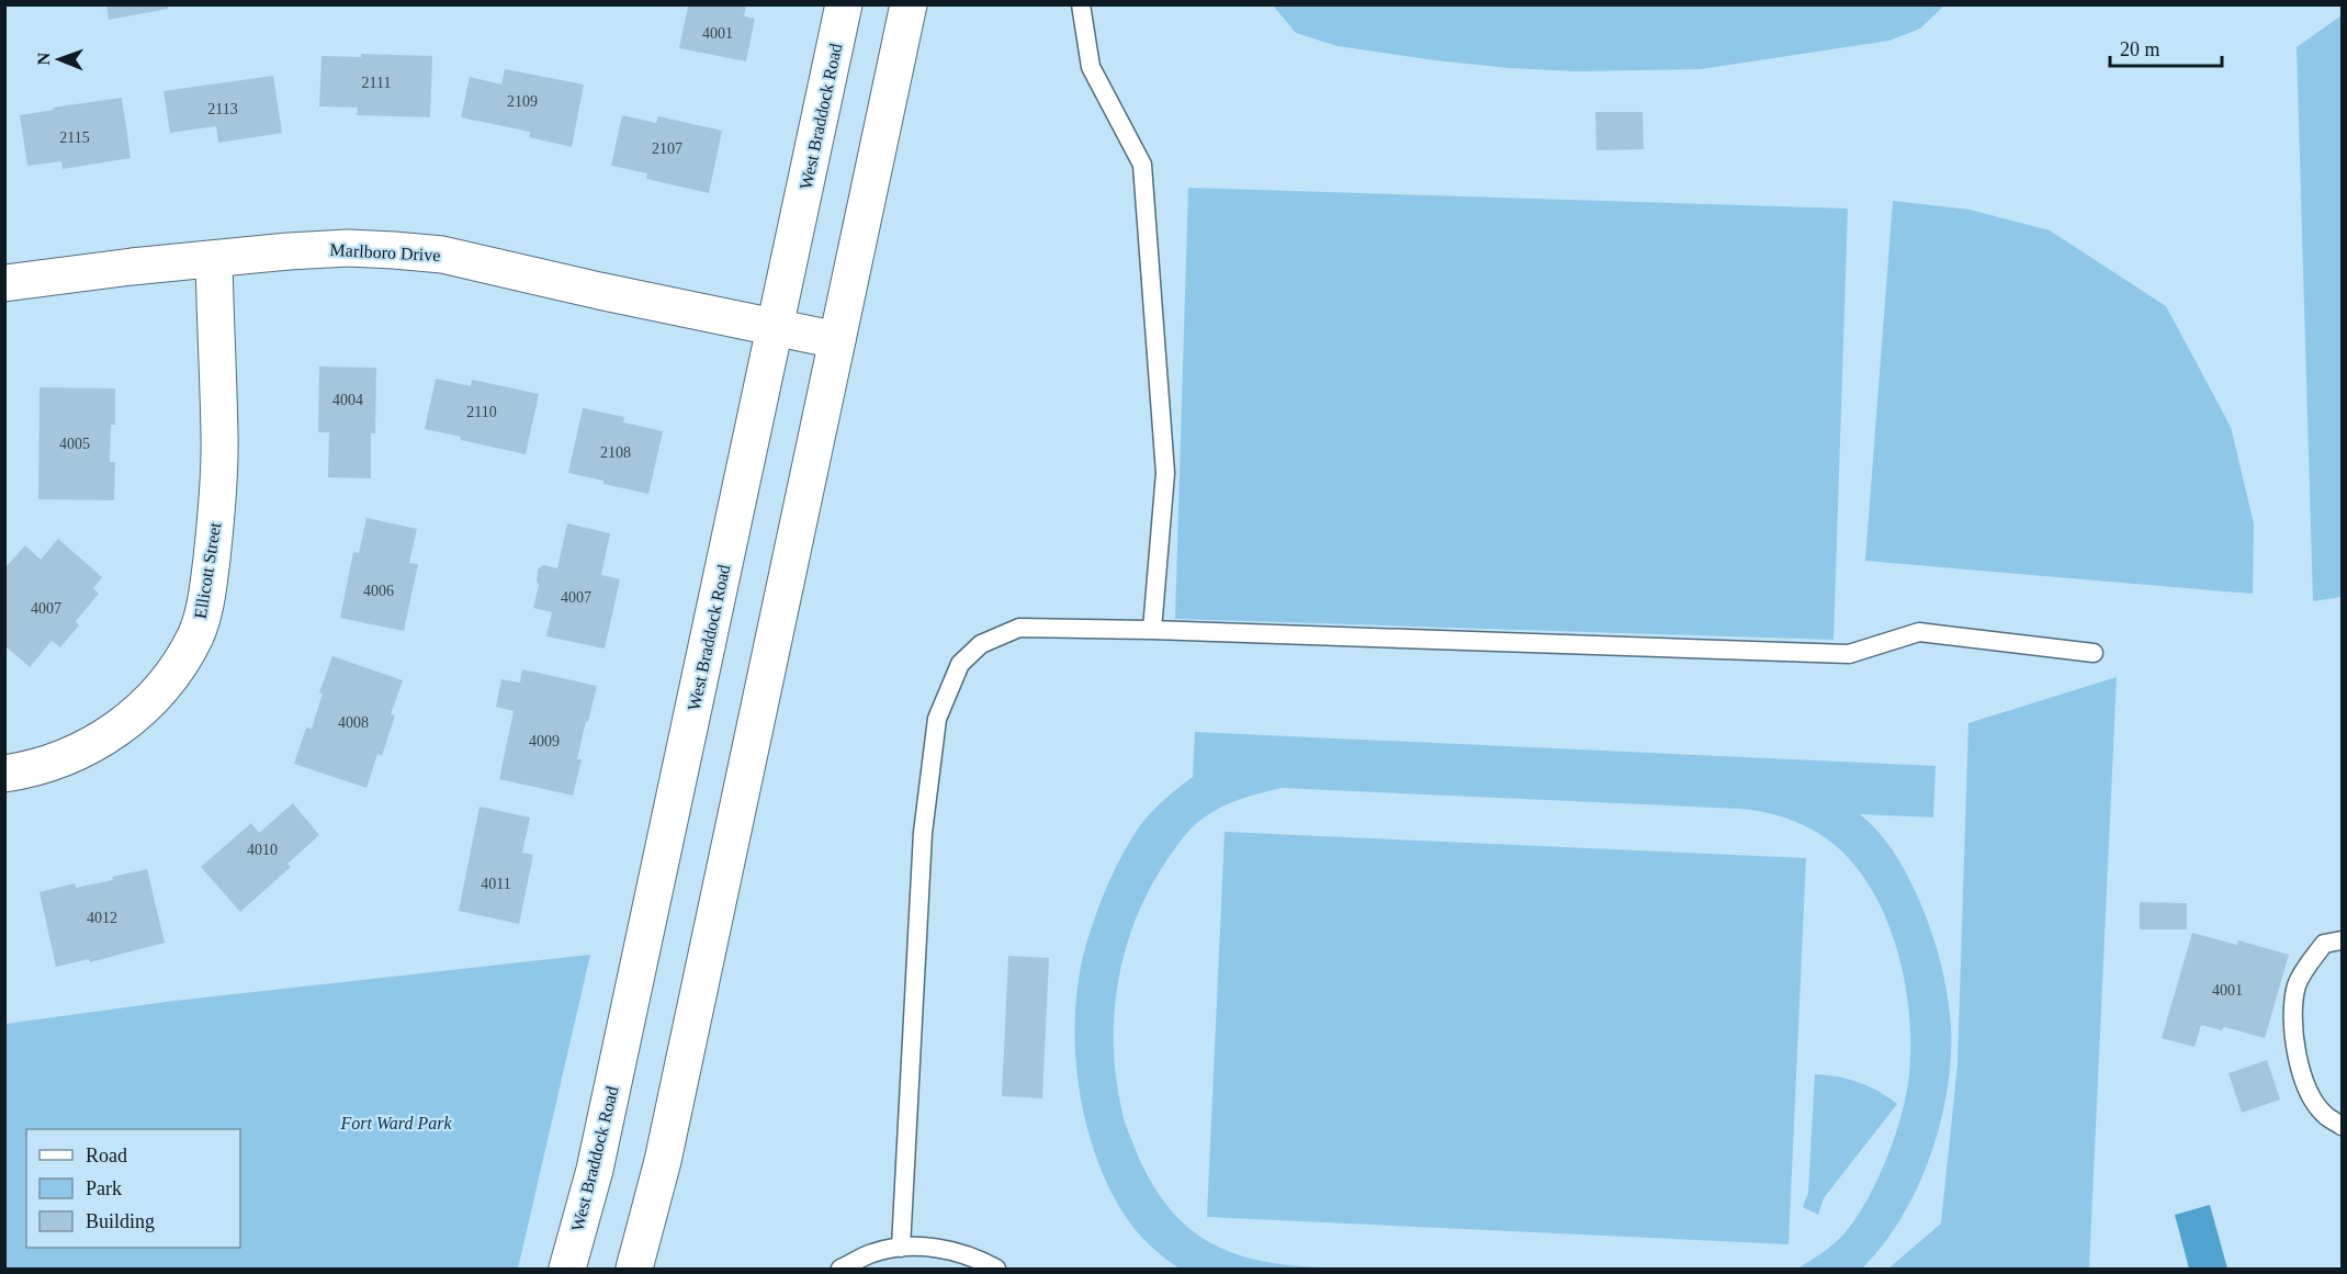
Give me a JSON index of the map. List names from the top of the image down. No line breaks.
{"streets":{"main road":["West Braddock Road","Marlboro Drive","Ellicott Street"]},"crossings":[["West Braddock Road","Marlboro Drive"],["Marlboro Drive","Ellicott Street"]],"parks":["Fort Ward Park"],"house_numbers":["4001","2111","2109","2113","2115","2107","4004","2110","4005","2108","4006","4007","4007","4008","4009","4010","4011","4012","4001"],"legend":["Road","Park","Building"],"scale_bar":"20 m","north":"left"}
